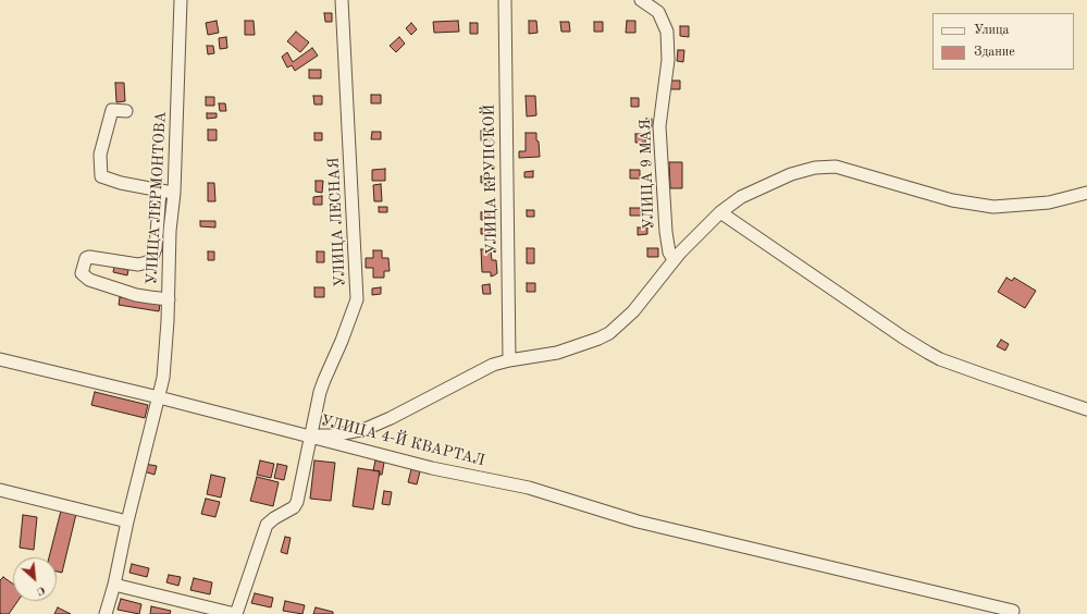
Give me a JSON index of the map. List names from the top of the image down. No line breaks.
{"streets":{"street":["УЛИЦА 9 МАЯ","УЛИЦА КРУПСКОЙ","УЛИЦА ЛЕРМОНТОВА","УЛИЦА ЛЕСНАЯ","УЛИЦА 4-Й КВАРТАЛ"]},"crossings":[["УЛИЦА ЛЕРМОНТОВА","УЛИЦА 4-Й КВАРТАЛ"],["УЛИЦА ЛЕСНАЯ","УЛИЦА 4-Й КВАРТАЛ"]],"legend":["Улица","Здание"],"north":"bottom right"}
